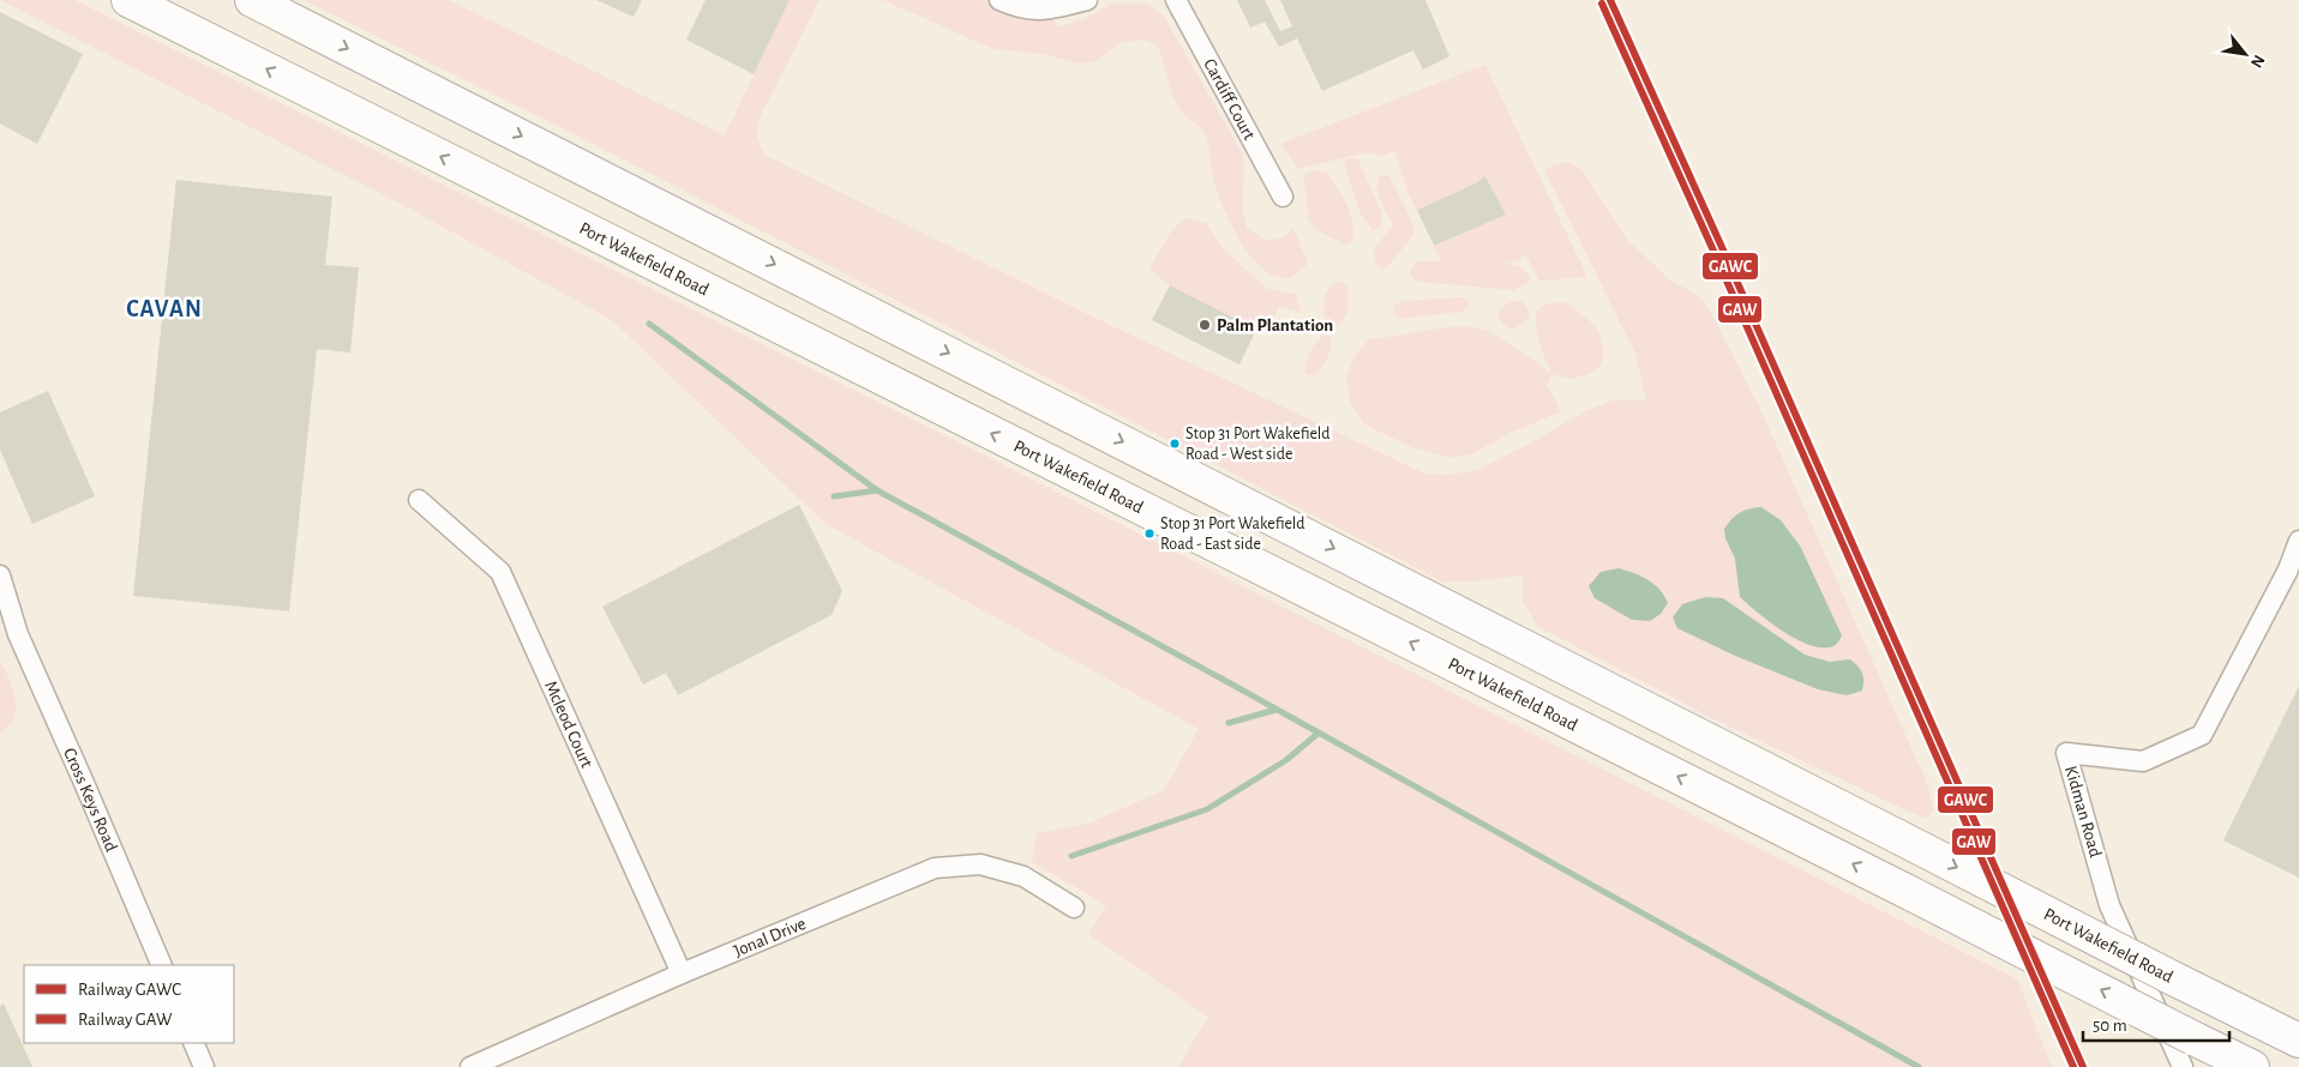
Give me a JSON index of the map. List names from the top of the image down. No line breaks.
{"streets":{"highway":["Port Wakefield Road"],"street":["Cardiff Court","Mcleod Court","Cross Keys Road","Kidman Road","Jonal Drive"]},"crossings":[["Port Wakefield Road","Kidman Road"],["Mcleod Court","Jonal Drive"]],"districts":["CAVAN"],"places":["Palm Plantation","Stop 31 Port Wakefield Road - West side","Stop 31 Port Wakefield Road - East side"],"lines":["rail line GAWC","rail line GAW"],"legend":["Railway GAWC","Railway GAW"],"scale_bar":"50 m","north":"bottom right"}
